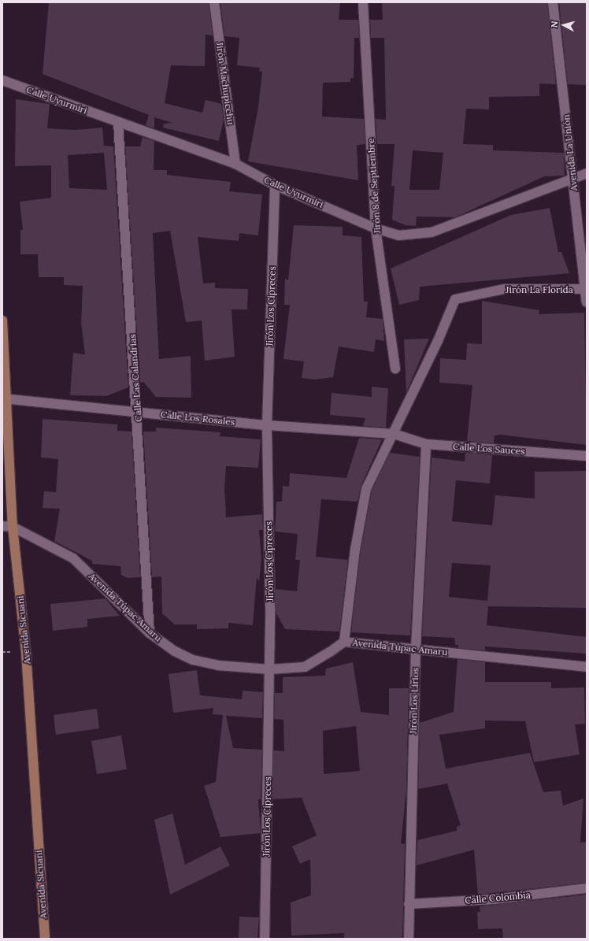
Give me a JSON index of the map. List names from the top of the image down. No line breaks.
{"streets":{"street":["Jirón Machupicchu","Calle Uyurmiri","Avenida La Unión","Jirón 8 de Septiembre","Jirón La Florida","Jirón Los Cipreces","Calle Las Calandrias","Calle Los Rosales","Calle Los Sauces","Avenida Túpac Amaru","Avenida Sicuani","Jirón Los Lirios","Calle Colombia"]},"crossings":[["Jirón Machupicchu","Calle Uyurmiri"],["Calle Uyurmiri","Avenida La Unión"],["Calle Uyurmiri","Jirón 8 de Septiembre"],["Calle Uyurmiri","Jirón Los Cipreces"],["Calle Uyurmiri","Calle Las Calandrias"],["Avenida La Unión","Jirón La Florida"],["Jirón La Florida","Calle Los Rosales"],["Jirón La Florida","Calle Los Sauces"],["Jirón Los Cipreces","Calle Los Rosales"],["Jirón Los Cipreces","Avenida Túpac Amaru"],["Calle Las Calandrias","Calle Los Rosales"],["Calle Las Calandrias","Avenida Túpac Amaru"],["Calle Los Rosales","Calle Los Sauces"],["Calle Los Rosales","Avenida Sicuani"],["Calle Los Sauces","Jirón Los Lirios"],["Avenida Túpac Amaru","Avenida Sicuani"],["Avenida Túpac Amaru","Jirón Los Lirios"],["Jirón Los Lirios","Calle Colombia"]],"north":"left"}
